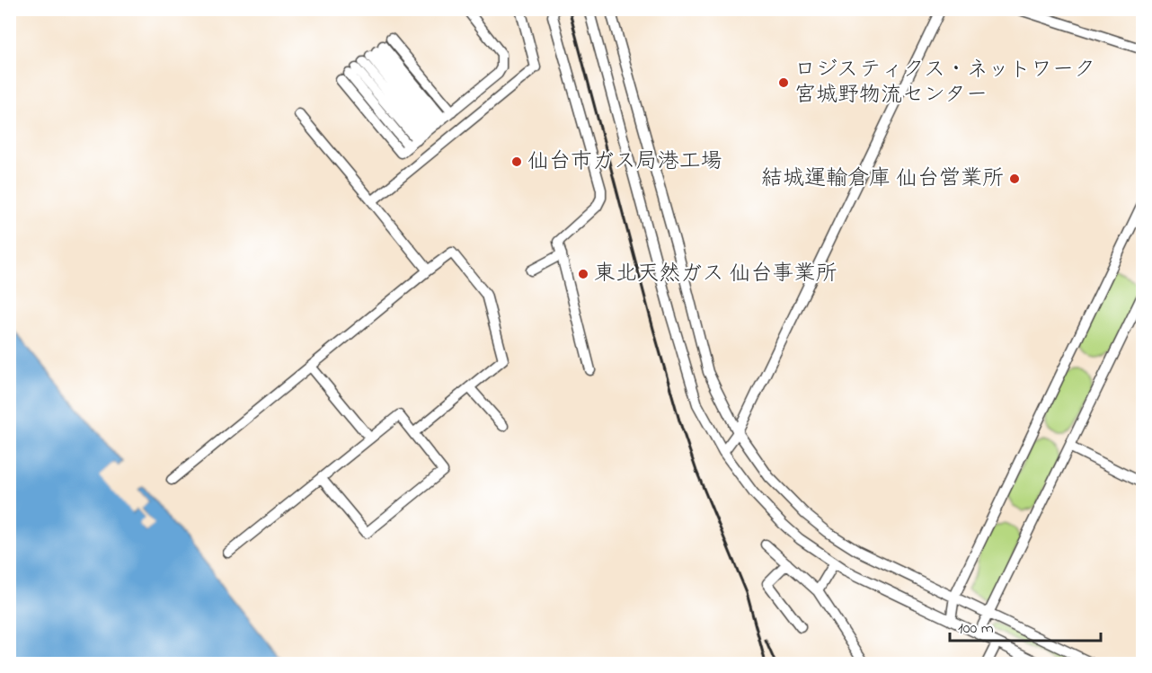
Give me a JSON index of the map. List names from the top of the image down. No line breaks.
{"places":["ロジスティクス・ネットワーク 宮城野物流センター","仙台市ガス局港工場","結城運輸倉庫 仙台営業所","東北天然ガス 仙台事業所"],"scale_bar":"100 m"}
